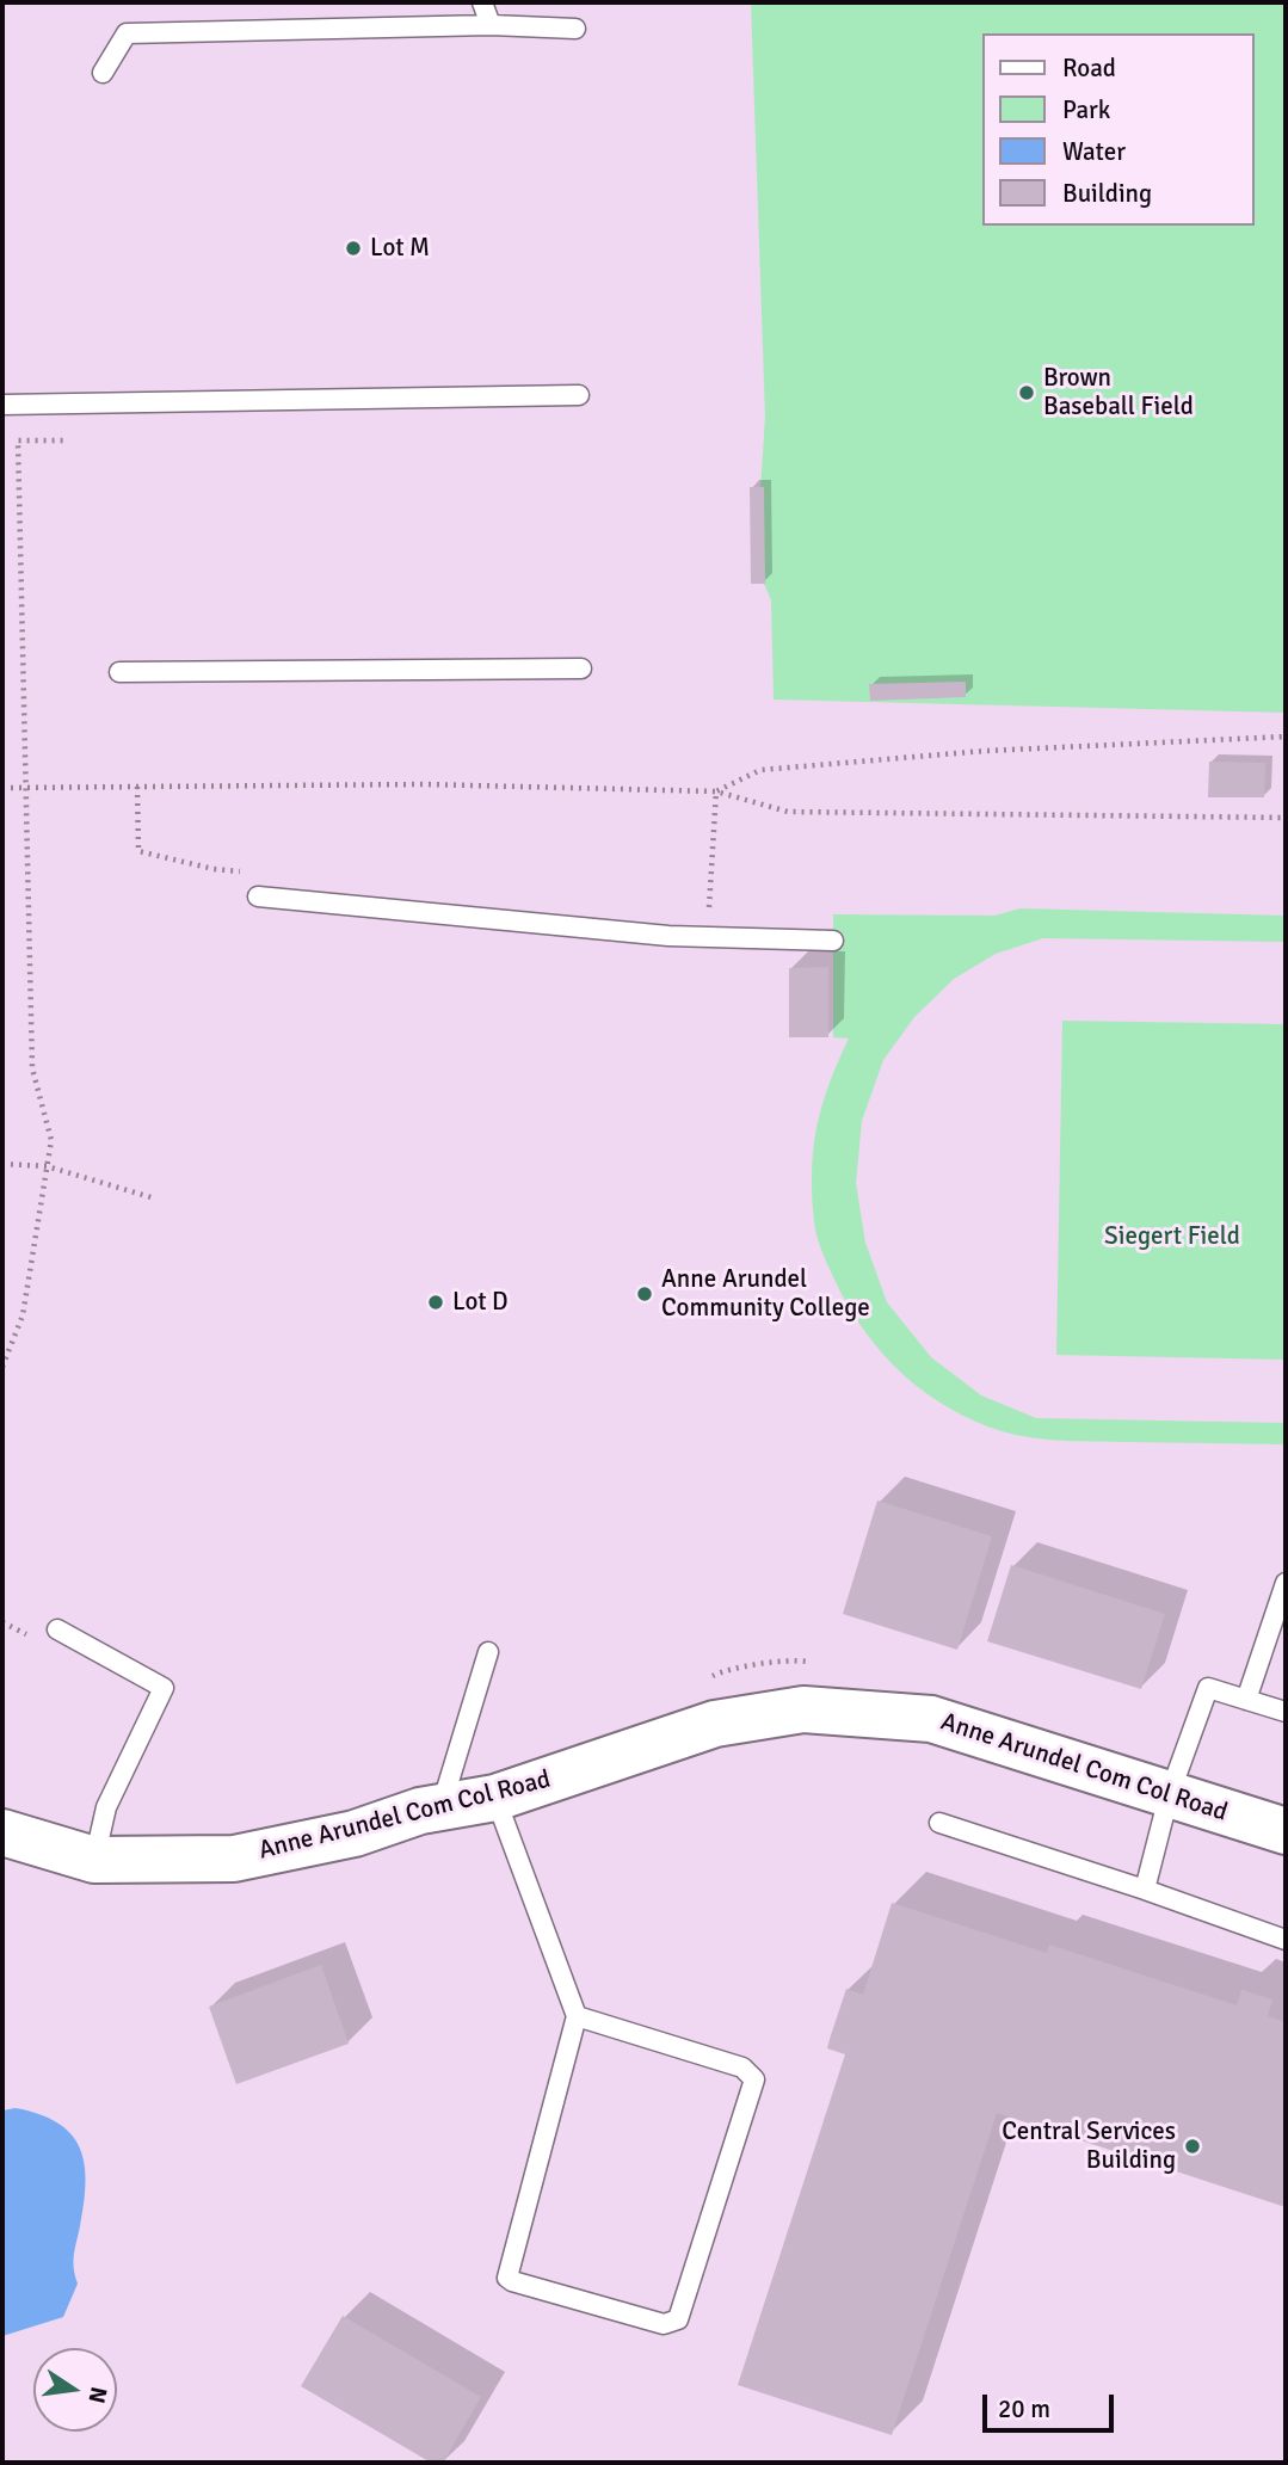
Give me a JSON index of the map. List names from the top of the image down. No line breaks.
{"streets":{"street":["Anne Arundel Com Col Road"]},"parks":["Siegert Field"],"places":["Lot M","Brown Baseball Field","Anne Arundel Community College","Lot D","Central Services Building"],"legend":["Road","Park","Water","Building"],"scale_bar":"20 m","north":"right"}
